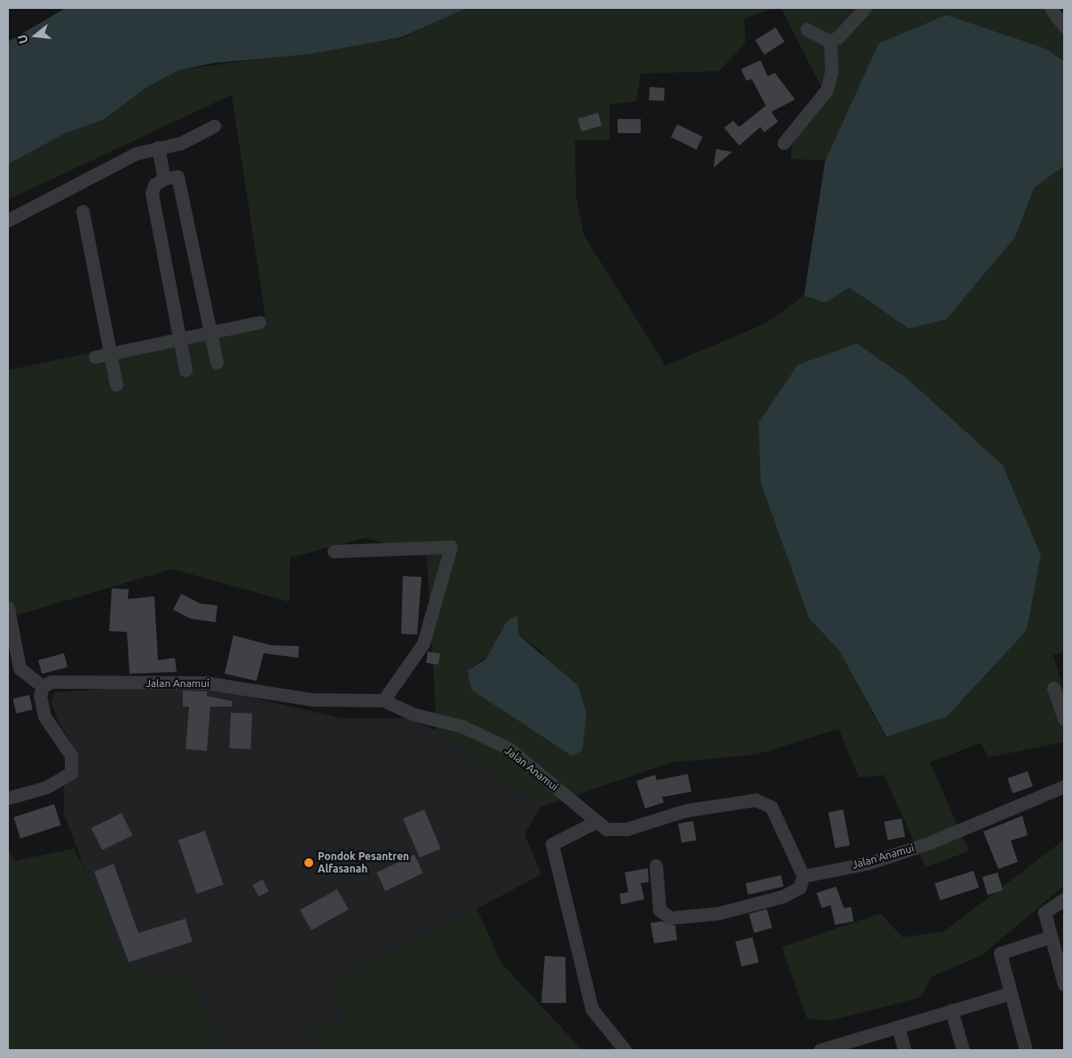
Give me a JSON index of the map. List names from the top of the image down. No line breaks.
{"streets":{"street":["Jalan Anamui"]},"places":["Pondok Pesantren Alfasanah"],"north":"left"}
